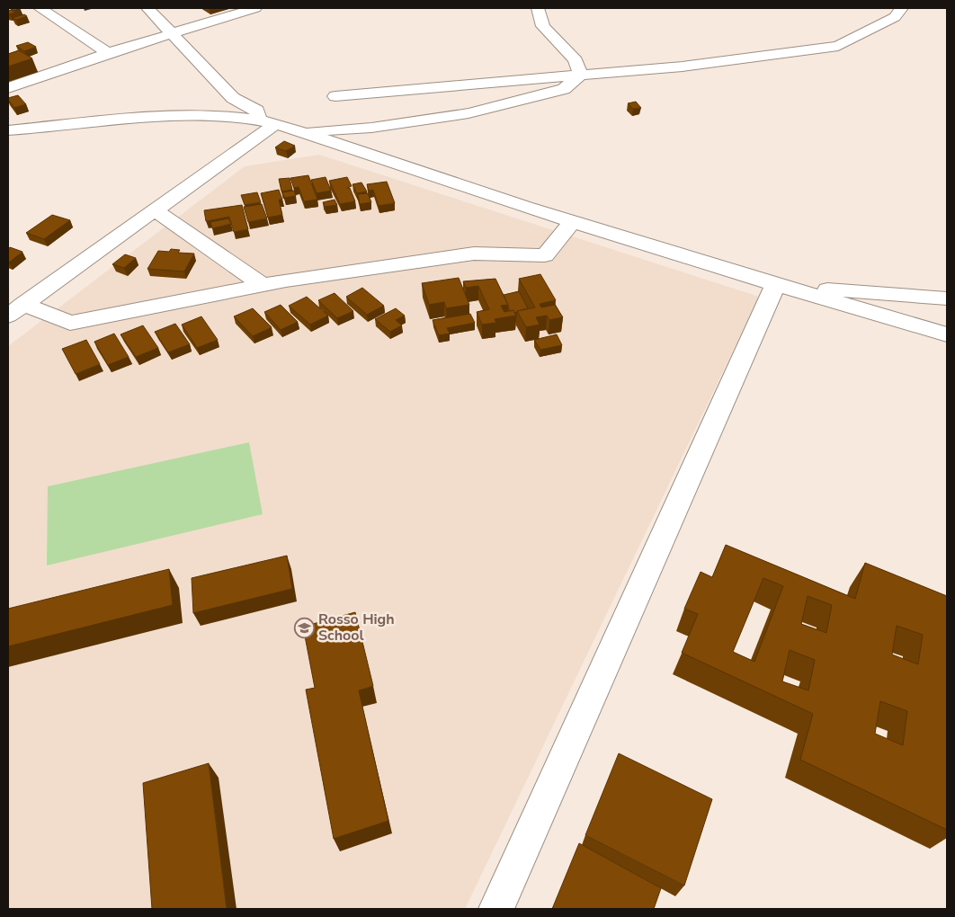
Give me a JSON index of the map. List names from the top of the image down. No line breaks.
{"places":{"school or university":["Rosso High School"]}}
